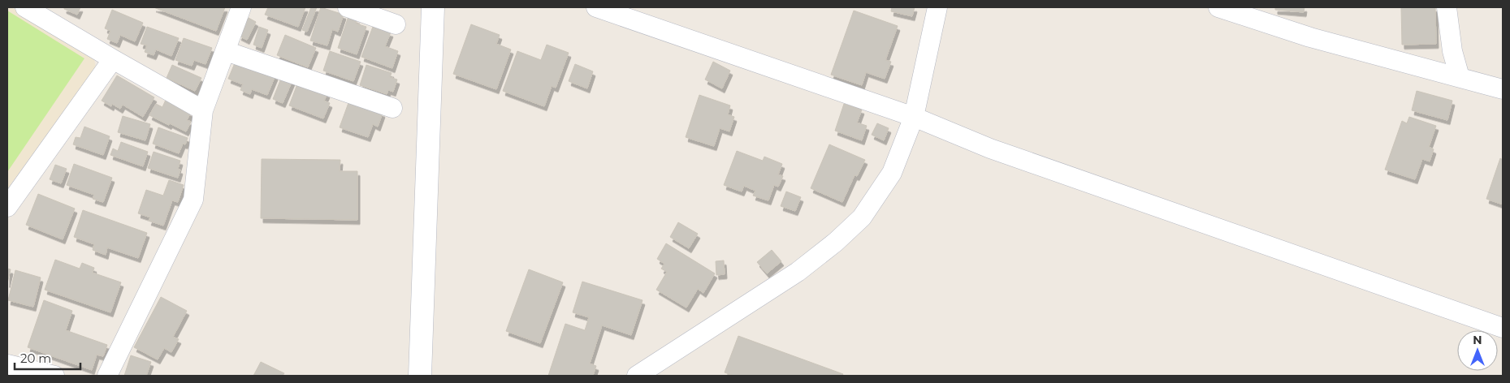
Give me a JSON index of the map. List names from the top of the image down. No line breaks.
{"scale_bar":"20 m","north":"top"}
